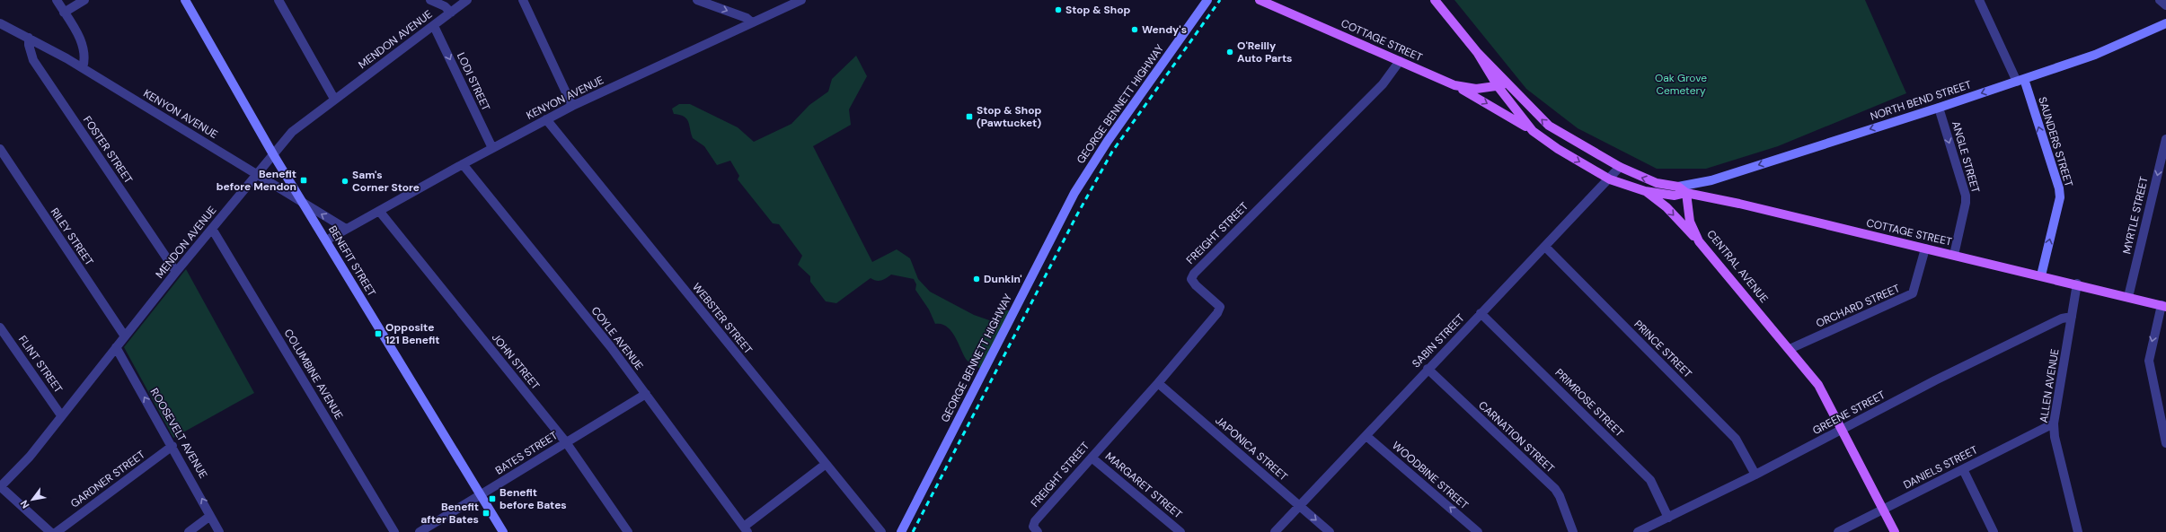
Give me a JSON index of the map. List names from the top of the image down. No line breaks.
{"streets":{"main road":["COTTAGE STREET","CENTRAL AVENUE"],"street":["MENDON AVENUE","LODI STREET","KENYON AVENUE","NORTH BEND STREET","GEORGE BENNETT HIGHWAY","SAUNDERS STREET","FOSTER STREET","ANGLE STREET","MYRTLE STREET","FREIGHT STREET","RILEY STREET","BENEFIT STREET","ORCHARD STREET","WEBSTER STREET","COYLE AVENUE","SABIN STREET","PRINCE STREET","JOHN STREET","FLINT STREET","COLUMBINE AVENUE","ALLEN AVENUE","PRIMROSE STREET","GREENE STREET","ROOSEVELT AVENUE","CARNATION STREET","JAPONICA STREET","BATES STREET","DANIELS STREET","WOODBINE STREET","GARDNER STREET","MARGARET STREET"]},"crossings":[["MENDON AVENUE","LODI STREET"],["MENDON AVENUE","KENYON AVENUE"],["MENDON AVENUE","FOSTER STREET"],["MENDON AVENUE","RILEY STREET"],["MENDON AVENUE","BENEFIT STREET"],["MENDON AVENUE","FLINT STREET"],["MENDON AVENUE","COLUMBINE AVENUE"],["MENDON AVENUE","ROOSEVELT AVENUE"],["COTTAGE STREET","SAUNDERS STREET"],["COTTAGE STREET","ANGLE STREET"],["COTTAGE STREET","MYRTLE STREET"],["COTTAGE STREET","FREIGHT STREET"],["COTTAGE STREET","CENTRAL AVENUE"],["COTTAGE STREET","ORCHARD STREET"],["COTTAGE STREET","ALLEN AVENUE"],["LODI STREET","KENYON AVENUE"],["KENYON AVENUE","FOSTER STREET"],["KENYON AVENUE","BENEFIT STREET"],["KENYON AVENUE","WEBSTER STREET"],["KENYON AVENUE","COYLE AVENUE"],["KENYON AVENUE","JOHN STREET"],["NORTH BEND STREET","SAUNDERS STREET"],["NORTH BEND STREET","ANGLE STREET"],["FREIGHT STREET","JAPONICA STREET"],["FREIGHT STREET","MARGARET STREET"],["BENEFIT STREET","BATES STREET"],["CENTRAL AVENUE","ORCHARD STREET"],["CENTRAL AVENUE","GREENE STREET"],["CENTRAL AVENUE","DANIELS STREET"],["COYLE AVENUE","BATES STREET"],["SABIN STREET","PRINCE STREET"],["SABIN STREET","PRIMROSE STREET"],["SABIN STREET","CARNATION STREET"],["SABIN STREET","JAPONICA STREET"],["SABIN STREET","WOODBINE STREET"],["PRINCE STREET","GREENE STREET"],["JOHN STREET","BATES STREET"],["ALLEN AVENUE","GREENE STREET"],["ALLEN AVENUE","DANIELS STREET"],["PRIMROSE STREET","GREENE STREET"],["ROOSEVELT AVENUE","GARDNER STREET"]],"one_way":["LODI STREET","NORTH BEND STREET","SAUNDERS STREET","ANGLE STREET","MYRTLE STREET","ROOSEVELT AVENUE","WOODBINE STREET"],"parks":["Oak Grove Cemetery"],"places":{"other":["Stop & Shop","Wendy's","O'Reilly Auto Parts","Sam's Corner Store","Dunkin'"],"transit":["Stop & Shop (Pawtucket)","Benefit before Mendon","Opposite 121 Benefit","Benefit before Bates","Benefit after Bates"]},"north":"bottom left"}
